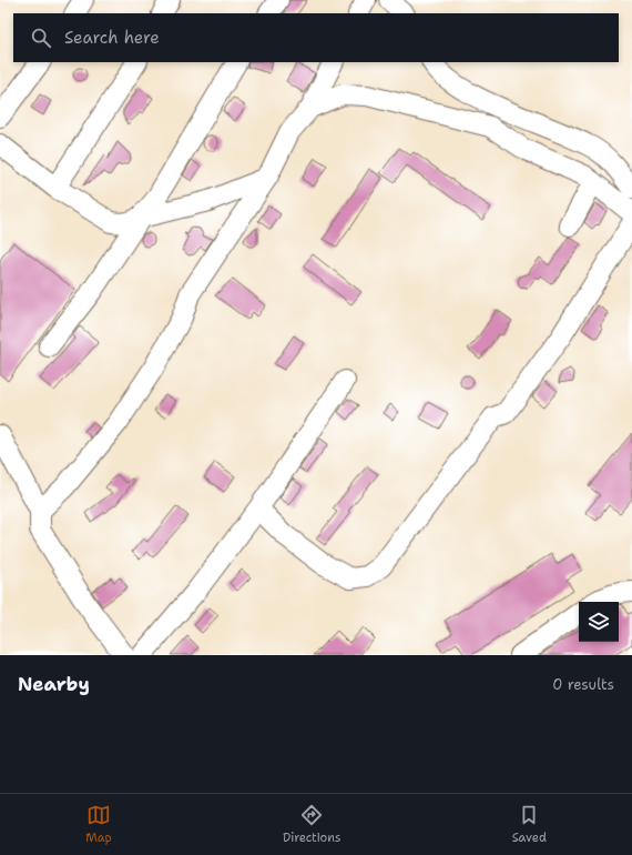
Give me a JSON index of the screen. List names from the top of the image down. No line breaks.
{"page":{"search":"Search here","heading":["Nearby","0 results"],"nav":["Map","Directions","Saved"]}}
